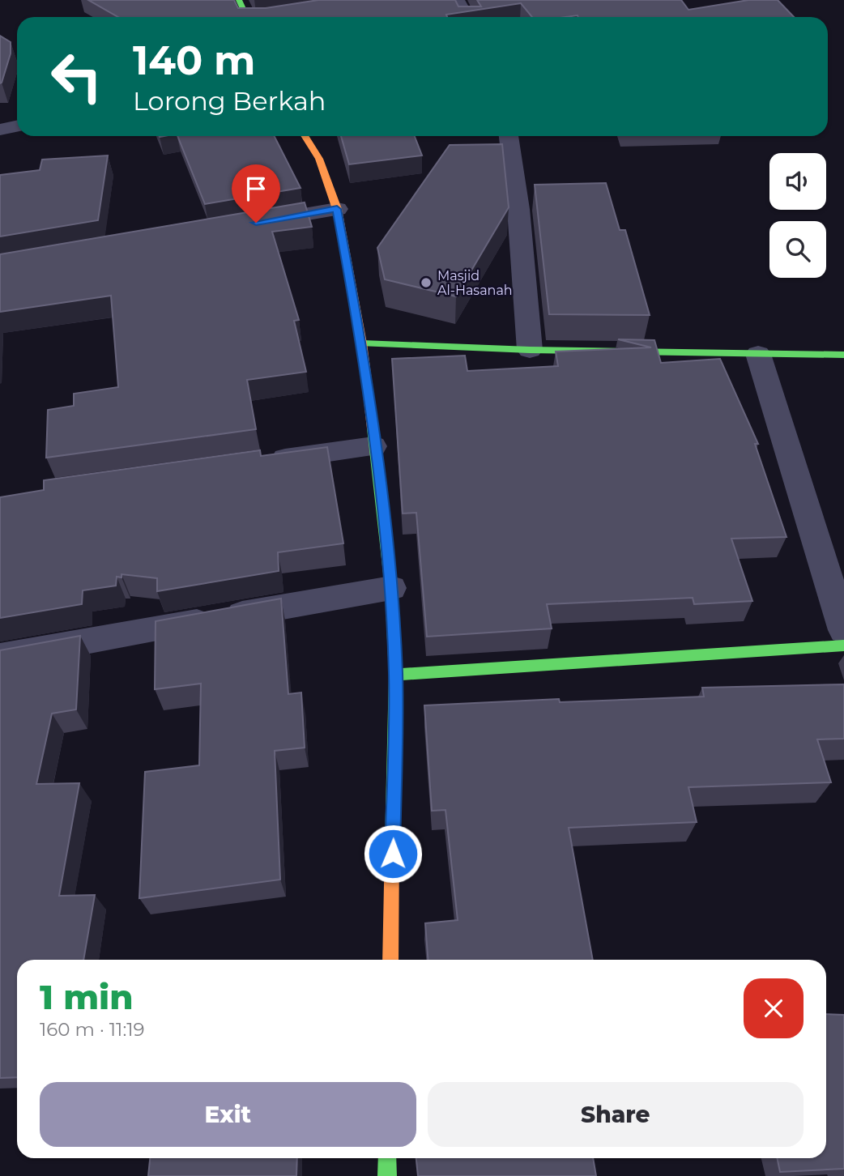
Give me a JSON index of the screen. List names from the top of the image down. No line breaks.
{"places":["Masjid Al-Hasanah"],"page":{"turn":["140 m","Lorong Berkah"],"heading":["1 min","160 m · 11:19"],"buttons":["Exit","Share"]}}
